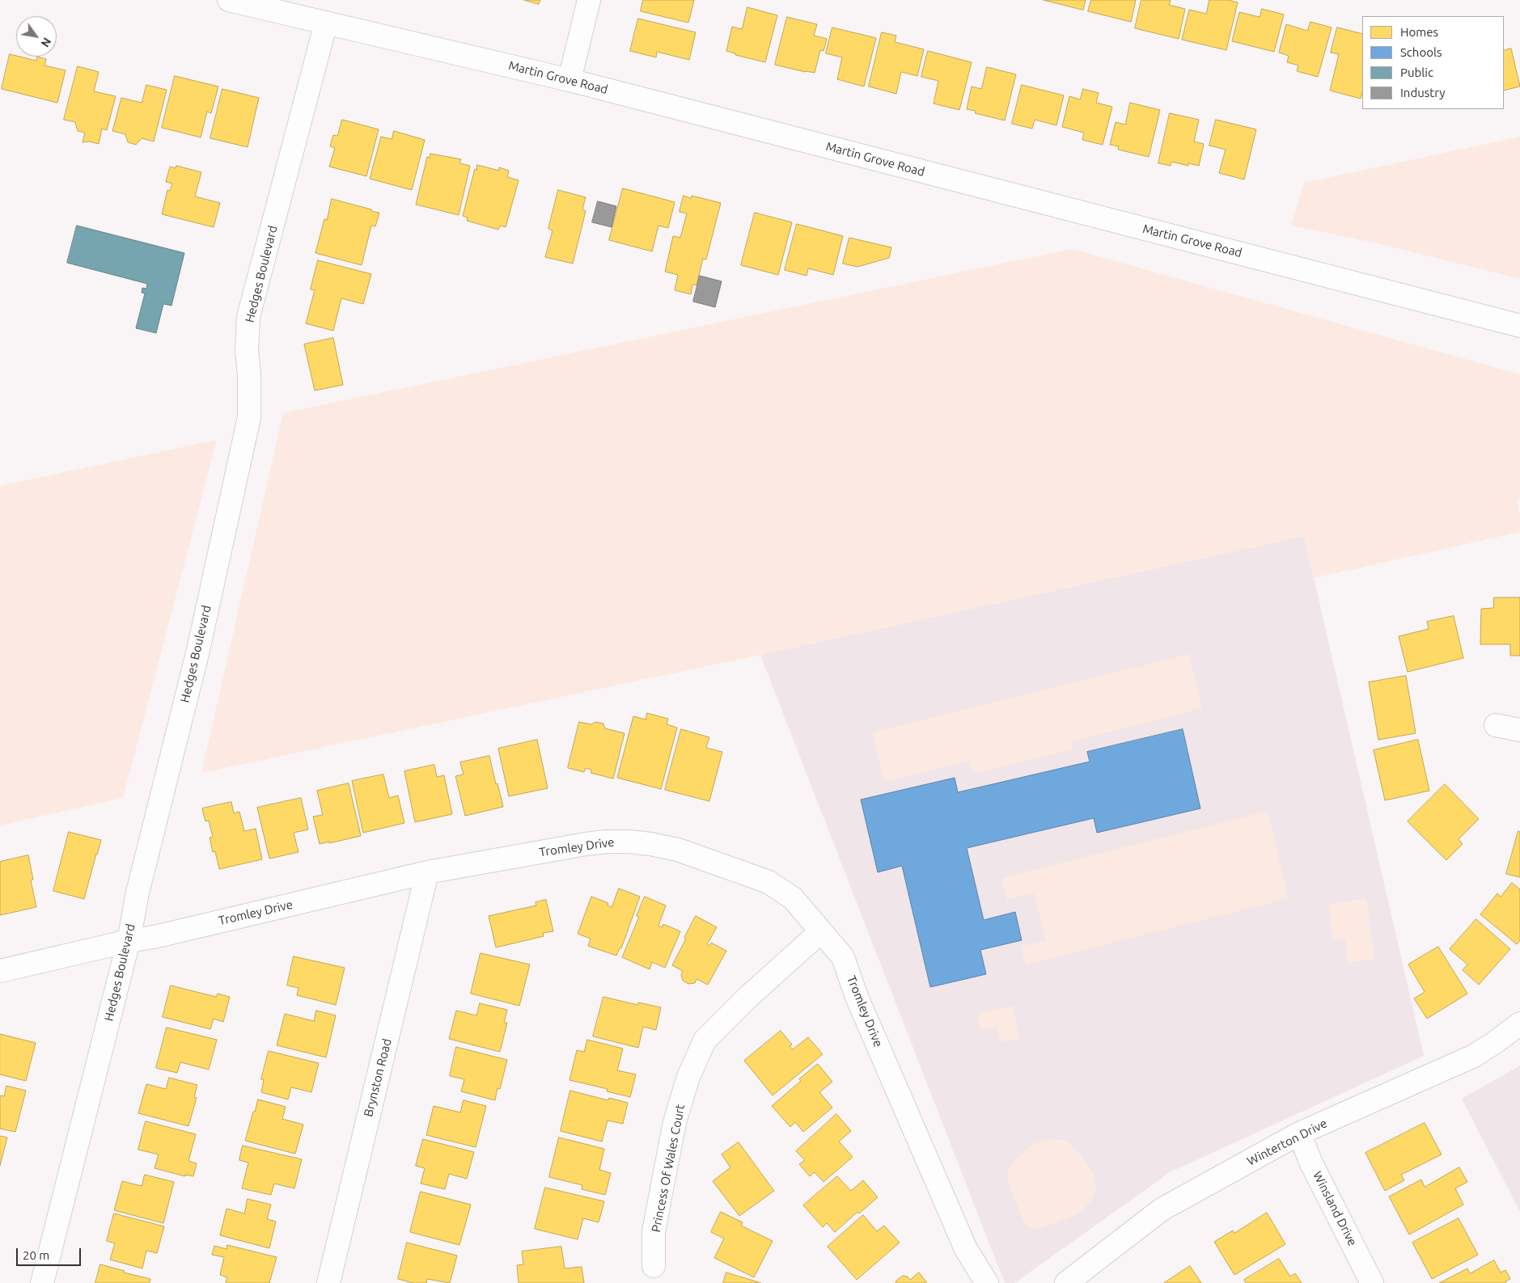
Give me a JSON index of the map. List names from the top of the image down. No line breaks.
{"streets":{"street":["Martin Grove Road","Hedges Boulevard","Tromley Drive","Brynston Road","Winterton Drive","Princess Of Wales Court","Winsland Drive"]},"crossings":[["Martin Grove Road","Hedges Boulevard"],["Hedges Boulevard","Tromley Drive"],["Tromley Drive","Brynston Road"],["Tromley Drive","Princess Of Wales Court"],["Winterton Drive","Winsland Drive"]],"legend":["Homes","Schools","Public","Industry"],"scale_bar":"20 m","north":"bottom right"}
